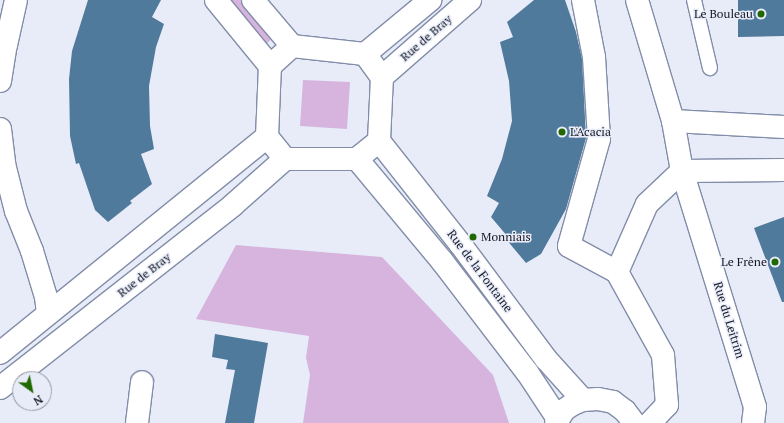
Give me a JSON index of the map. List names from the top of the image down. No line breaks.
{"streets":{"street":["Rue de Bray","Rue de la Fontaine","Rue du Leitrim"]},"crossings":[["Rue de Bray","Rue de la Fontaine"]],"places":["Le Bouleau","L'Acacia","Monniais","Le Frêne"],"north":"bottom right"}
